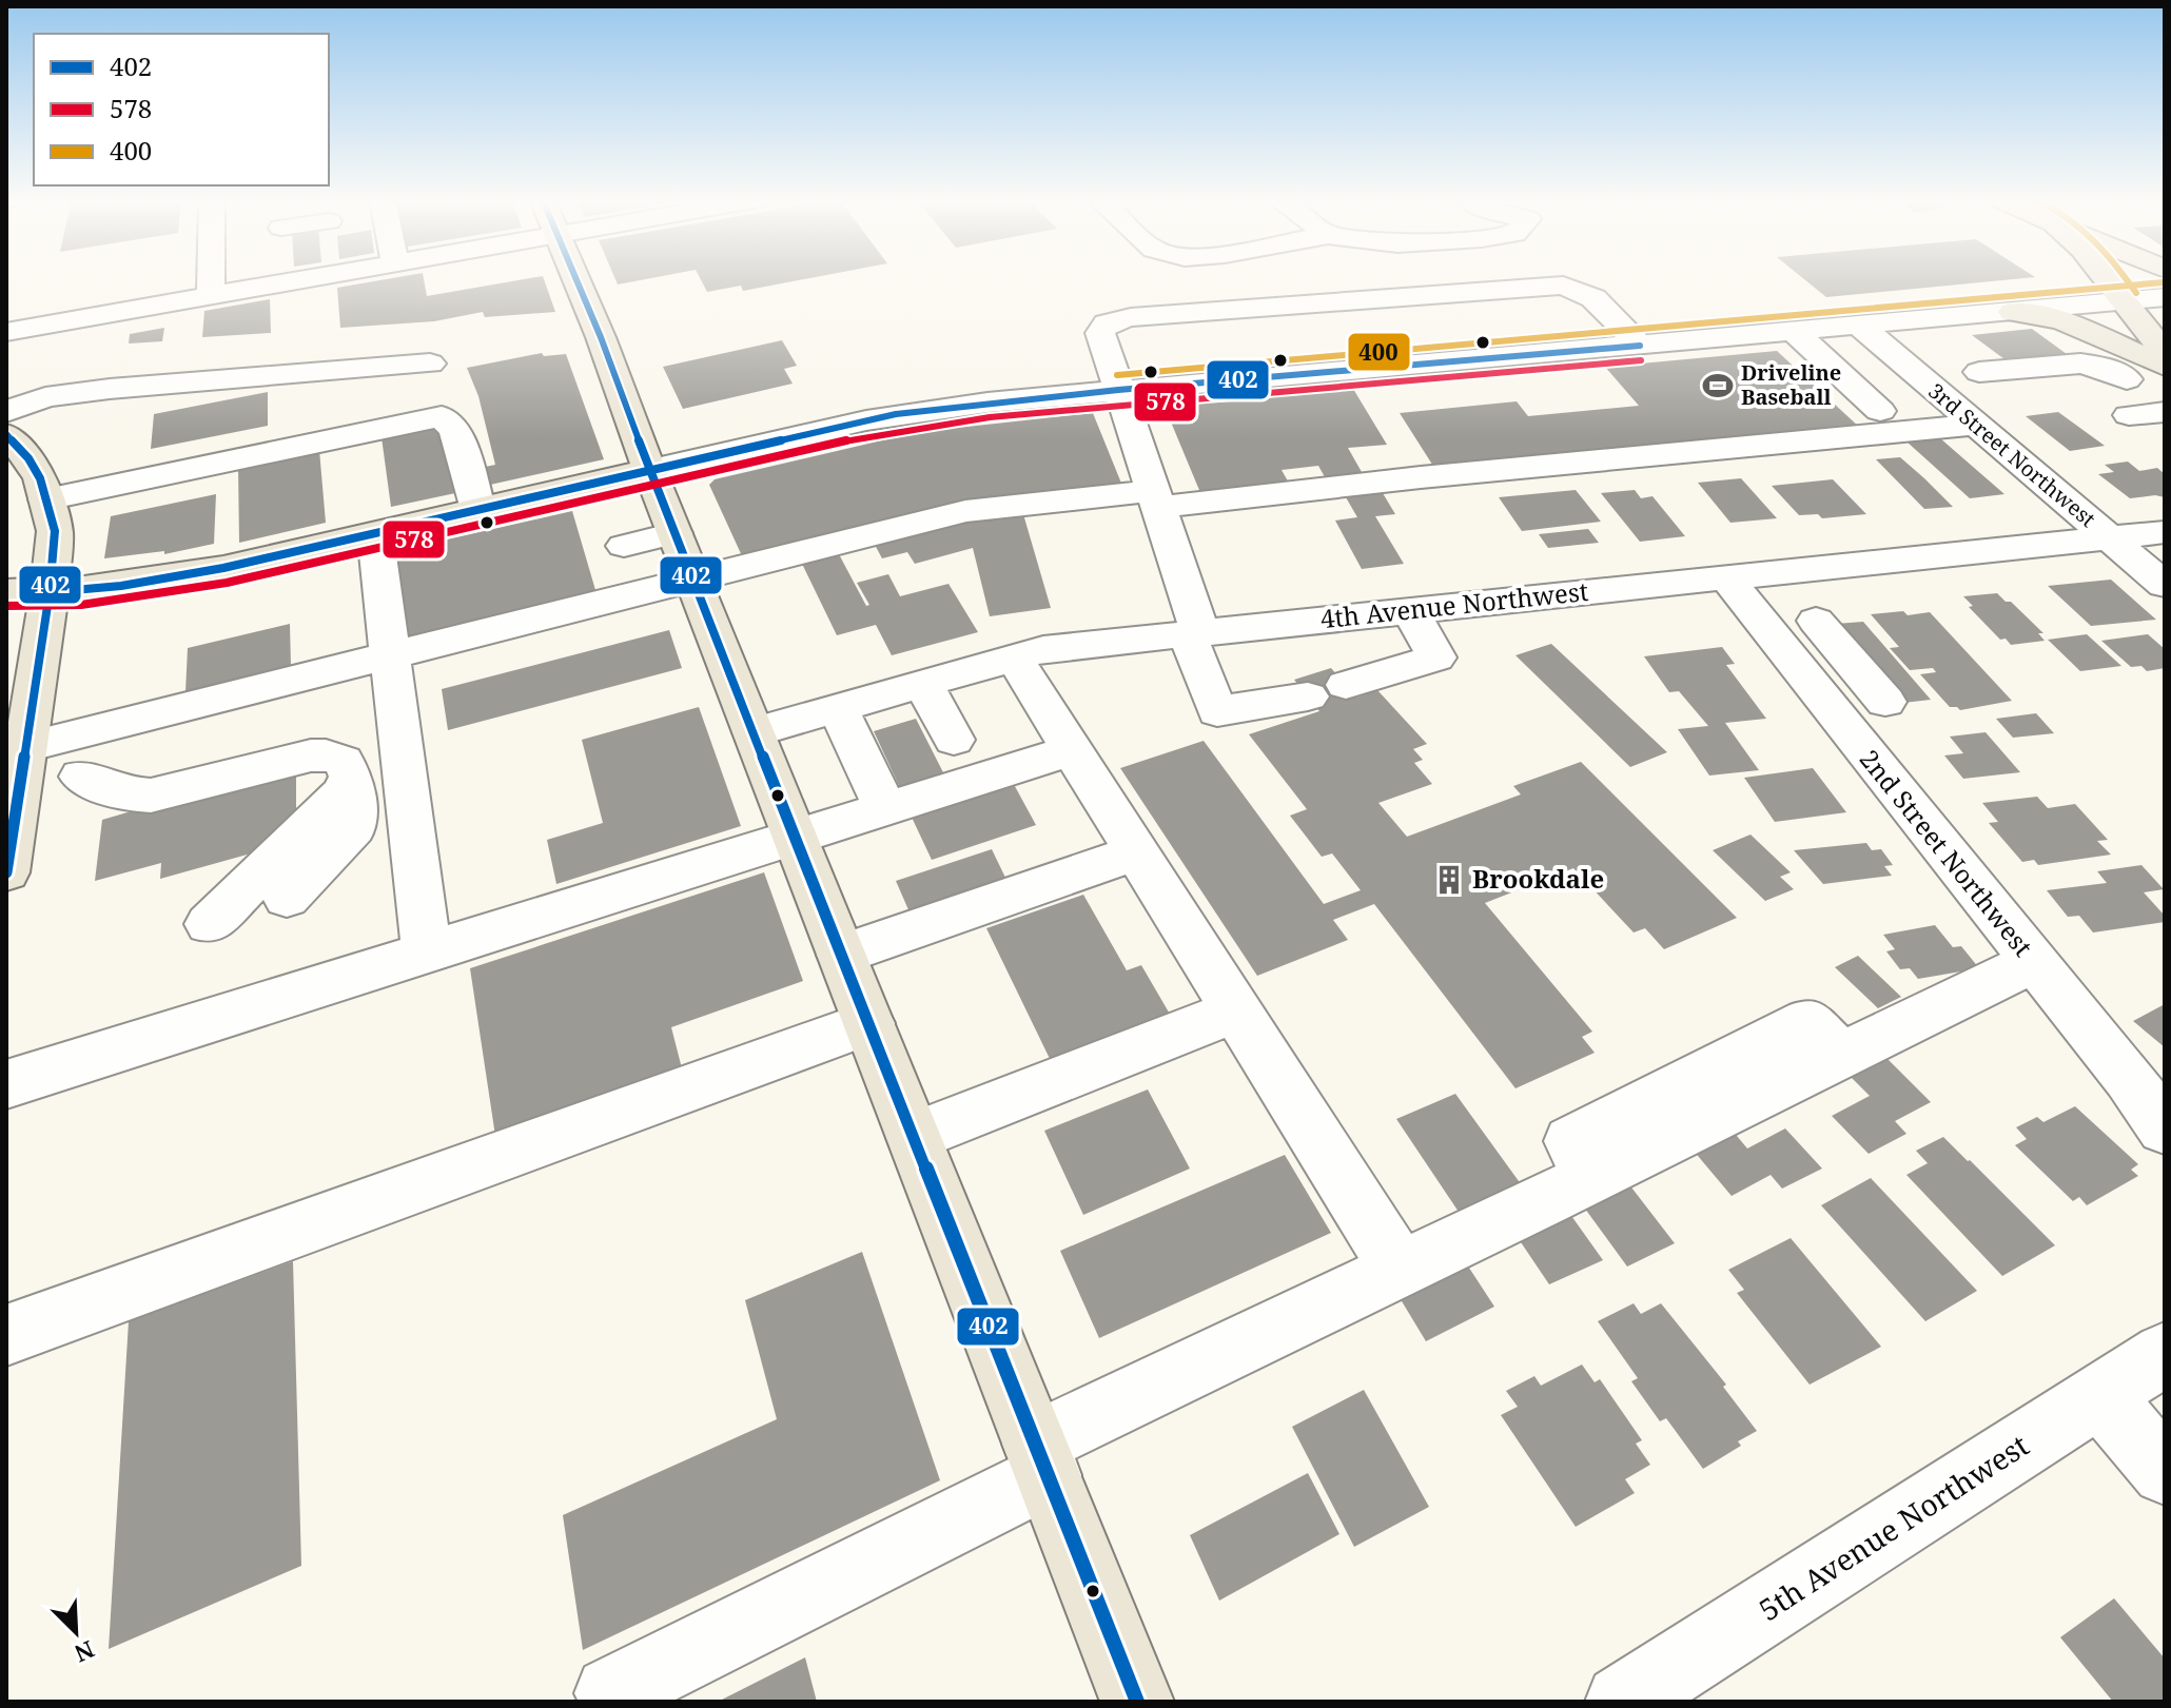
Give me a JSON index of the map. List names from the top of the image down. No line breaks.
{"streets":{"street":["3rd Street Northwest","4th Avenue Northwest","2nd Street Northwest","5th Avenue Northwest"]},"crossings":[["3rd Street Northwest","4th Avenue Northwest"],["4th Avenue Northwest","2nd Street Northwest"]],"places":{"sports":["Driveline Baseball"],"building":["Brookdale"]},"lines":["transit line 402","transit line 400","transit line 578"],"legend":["402","578","400"],"north":"bottom right"}
